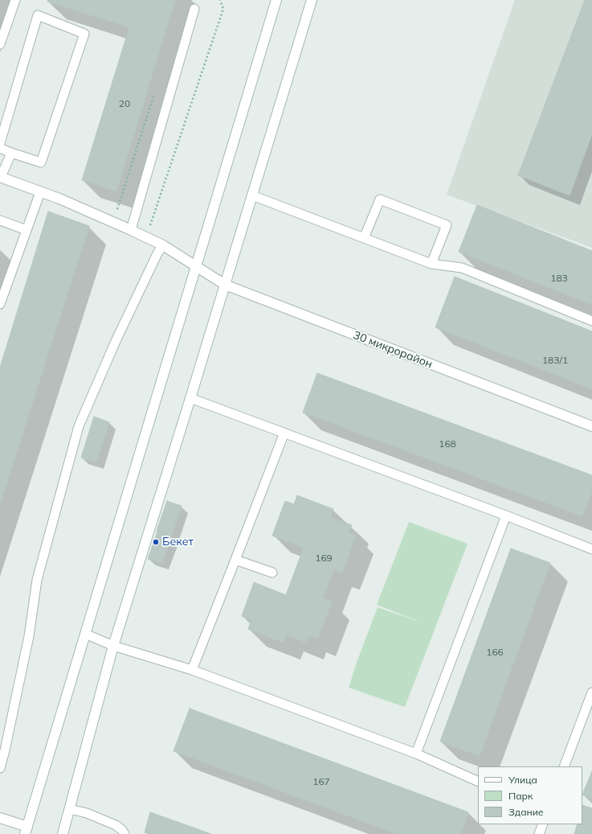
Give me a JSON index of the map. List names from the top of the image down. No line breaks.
{"streets":{"main road":["30 микрорайон"]},"places":["Бекет"],"house_numbers":["20","183","183/1","168","169","166","167"],"legend":["Улица","Парк","Здание"]}
